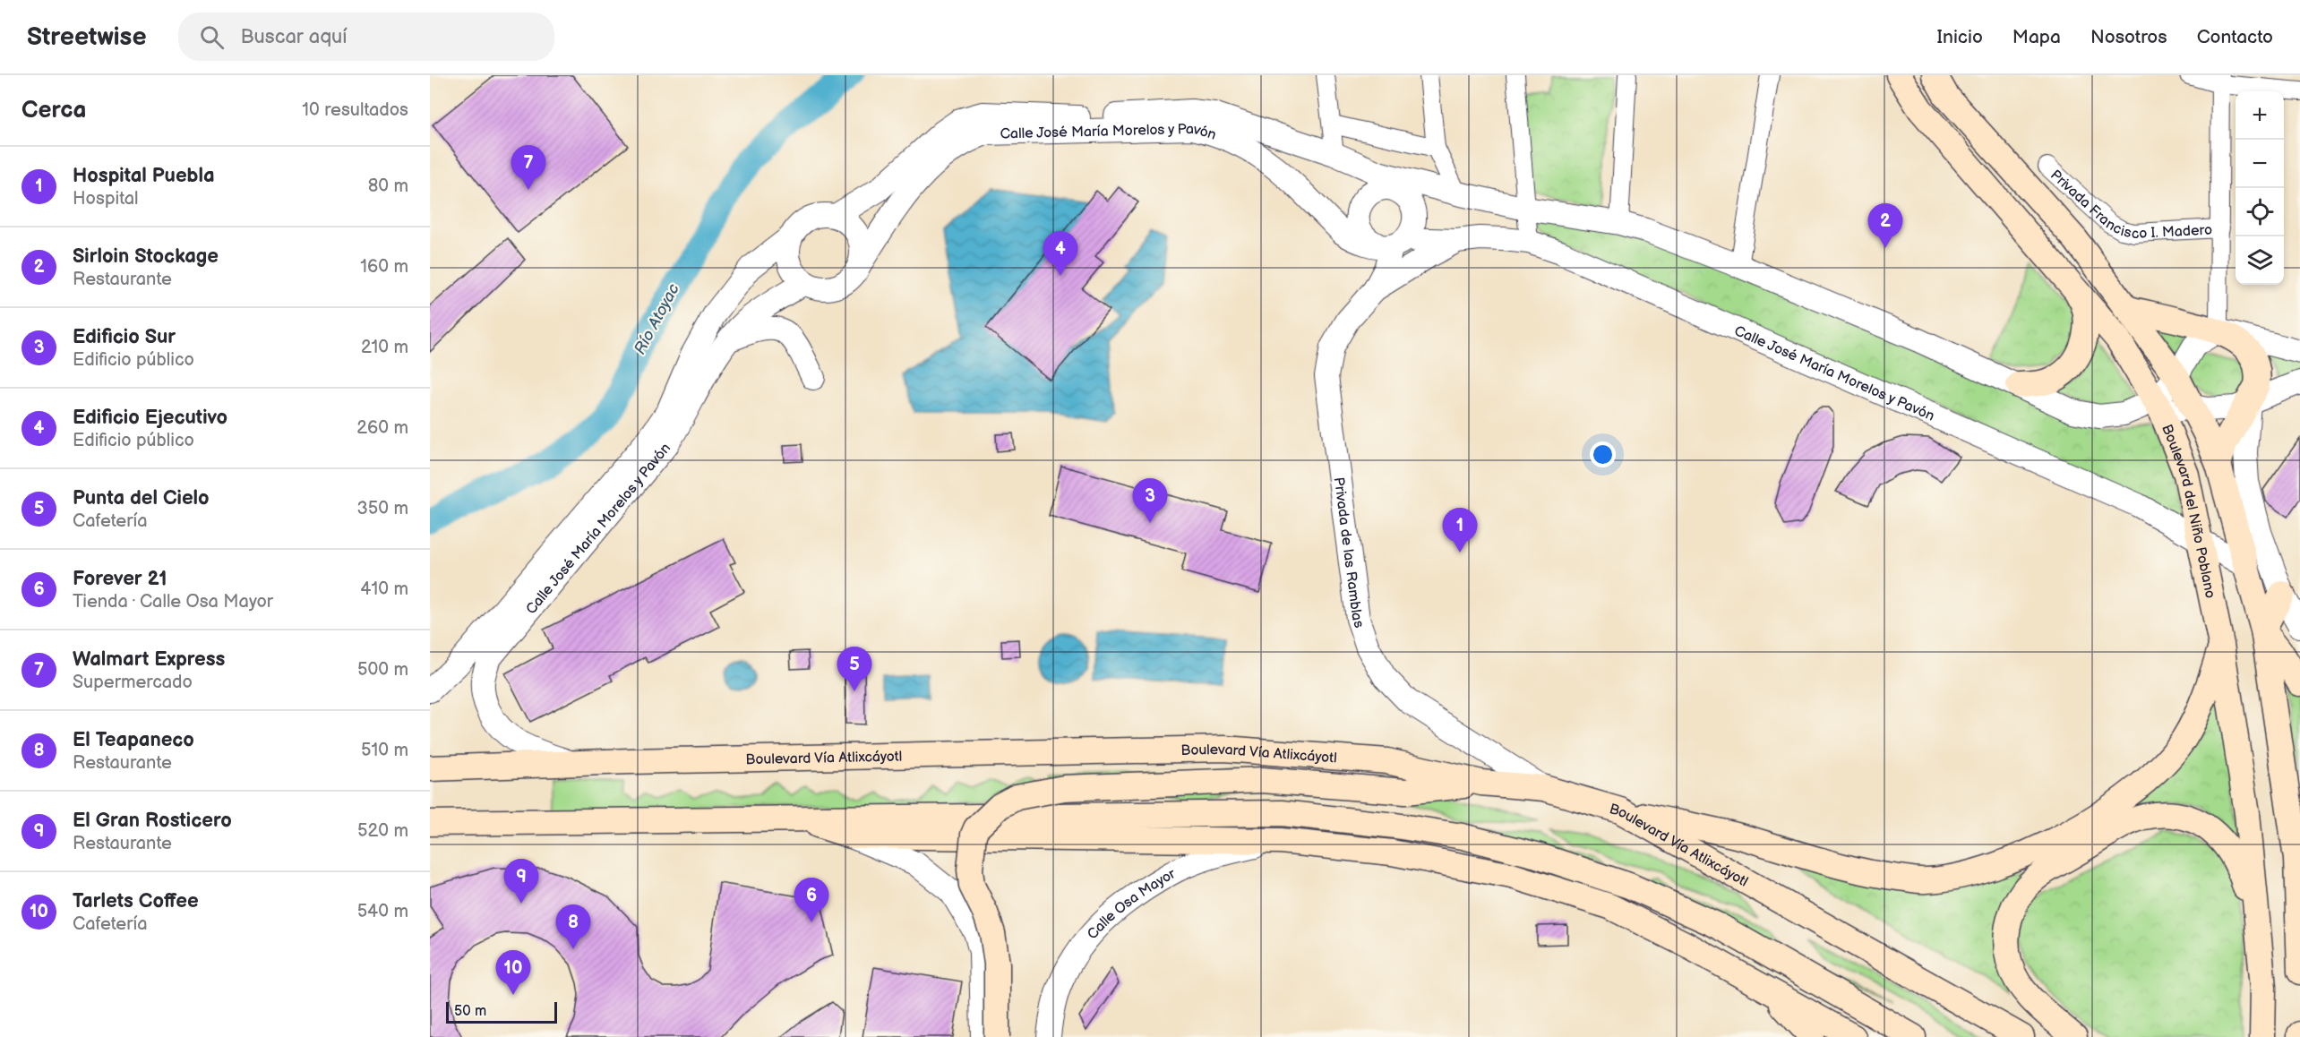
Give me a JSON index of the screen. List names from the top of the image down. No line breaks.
{"streets":{"main road":["Boulevard del Niño Poblano","Boulevard Vía Atlixcáyotl"],"street":["Calle José María Morelos y Pavón","Privada Francisco I. Madero","Privada de las Ramblas","Calle Osa Mayor"]},"crossings":[["Calle José María Morelos y Pavón","Boulevard del Niño Poblano"],["Calle José María Morelos y Pavón","Privada de las Ramblas"],["Calle José María Morelos y Pavón","Boulevard Vía Atlixcáyotl"],["Privada de las Ramblas","Boulevard Vía Atlixcáyotl"]],"water":["Río Atoyac"],"scale_bar":"50 m","page":{"header":"Streetwise","search":"Buscar aquí","nav":["Inicio","Mapa","Nosotros","Contacto"],"heading":["Cerca","10 resultados"],"map_buttons":["+","−"],"list":[{"mark":"1","name":"Hospital Puebla","note":"Hospital","value":"80 m"},{"mark":"2","name":"Sirloin Stockage","note":"Restaurante","value":"160 m"},{"mark":"3","name":"Edificio Sur","note":"Edificio público","value":"210 m"},{"mark":"4","name":"Edificio Ejecutivo","note":"Edificio público","value":"260 m"},{"mark":"5","name":"Punta del Cielo","note":"Cafetería","value":"350 m"},{"mark":"6","name":"Forever 21","note":"Tienda · Calle Osa Mayor","value":"410 m"},{"mark":"7","name":"Walmart Express","note":"Supermercado","value":"500 m"},{"mark":"8","name":"El Teapaneco","note":"Restaurante","value":"510 m"},{"mark":"9","name":"El Gran Rosticero","note":"Restaurante","value":"520 m"},{"mark":"10","name":"Tarlets Coffee","note":"Cafetería","value":"540 m"}],"pins":["7","2","4","3","1","5","9","6","8","10"],"scale":"50 m"}}
